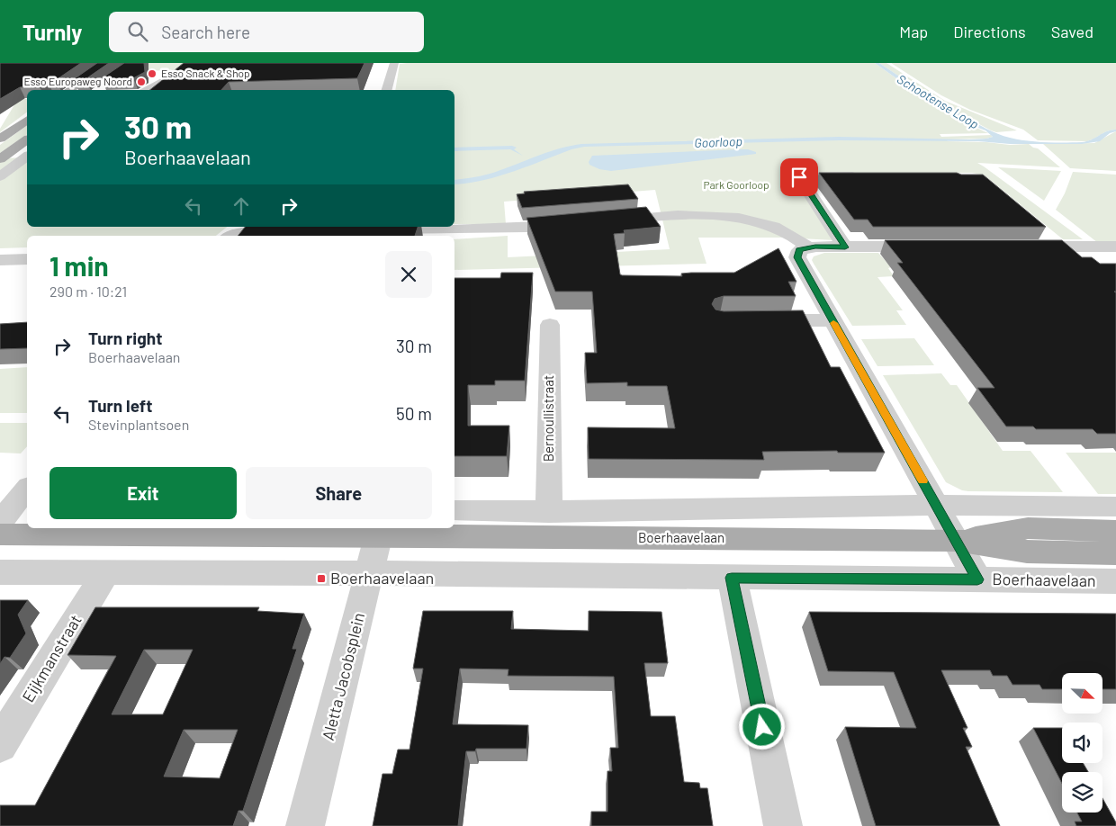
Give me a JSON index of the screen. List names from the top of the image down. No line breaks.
{"streets":{"main road":["Boerhaavelaan"],"street":["Bernoullistraat","Eijkmanstraat","Aletta Jacobsplein"]},"crossings":[["Bernoullistraat","Boerhaavelaan"],["Boerhaavelaan","Eijkmanstraat"],["Boerhaavelaan","Aletta Jacobsplein"]],"water":["Schootense Loop","Goorloop"],"parks":["Park Goorloop"],"places":{"other":["Esso Snack & Shop","Esso Europaweg Noord"],"transit":["Boerhaavelaan"]},"north":"bottom right","page":{"header":"Turnly","search":"Search here","nav":["Map","Directions","Saved"],"turn":["30 m","Boerhaavelaan"],"heading":["1 min","290 m · 10:21"],"list":[{"name":"Turn right","note":"Boerhaavelaan","value":"30 m"},{"name":"Turn left","note":"Stevinplantsoen","value":"50 m"}],"buttons":["Exit","Share"]}}
